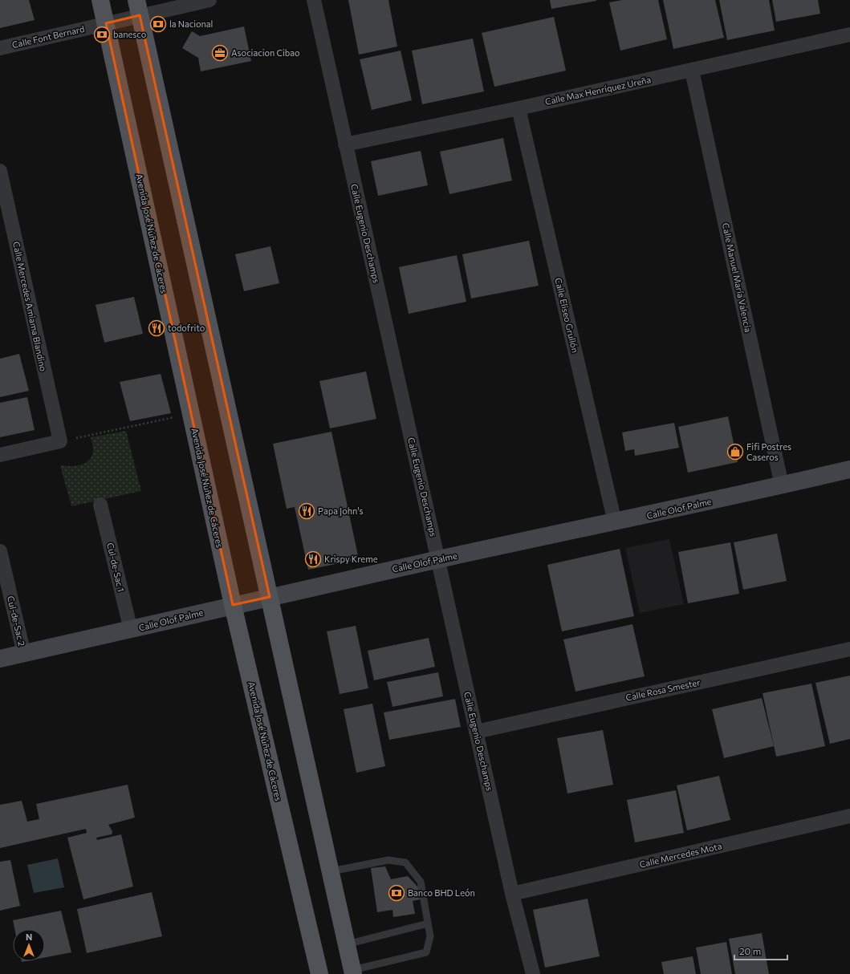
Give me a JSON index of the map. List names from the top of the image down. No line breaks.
{"streets":{"main road":["Avenida José Núñez de Cáceres"],"street":["Calle Font Bernard","Calle Max Henríquez Ureña","Calle Eugenio Deschamps","Calle Manuel María Valencia","Calle Mercedes Amiama Blandino","Calle Eliseo Grullón","Calle Olof Palme","Cul-de-Sac 1","Cul-de-Sac 2","Calle Rosa Smester","Calle Mercedes Mota"]},"crossings":[["Calle Font Bernard","Avenida José Núñez de Cáceres"],["Calle Max Henríquez Ureña","Calle Eugenio Deschamps"],["Calle Max Henríquez Ureña","Calle Manuel María Valencia"],["Calle Max Henríquez Ureña","Calle Eliseo Grullón"],["Avenida José Núñez de Cáceres","Calle Olof Palme"],["Calle Eugenio Deschamps","Calle Olof Palme"],["Calle Eugenio Deschamps","Calle Rosa Smester"],["Calle Eugenio Deschamps","Calle Mercedes Mota"],["Calle Manuel María Valencia","Calle Olof Palme"],["Calle Eliseo Grullón","Calle Olof Palme"],["Calle Olof Palme","Cul-de-Sac 1"],["Calle Olof Palme","Cul-de-Sac 2"]],"places":{"bank":["la Nacional","banesco","Banco BHD León"],"office":["Asociacion Cibao"],"restaurant":["todofrito","Papa John's","Krispy Kreme"],"shop":["Fifi Postres Caseros"]},"scale_bar":"20 m","north":"top"}
